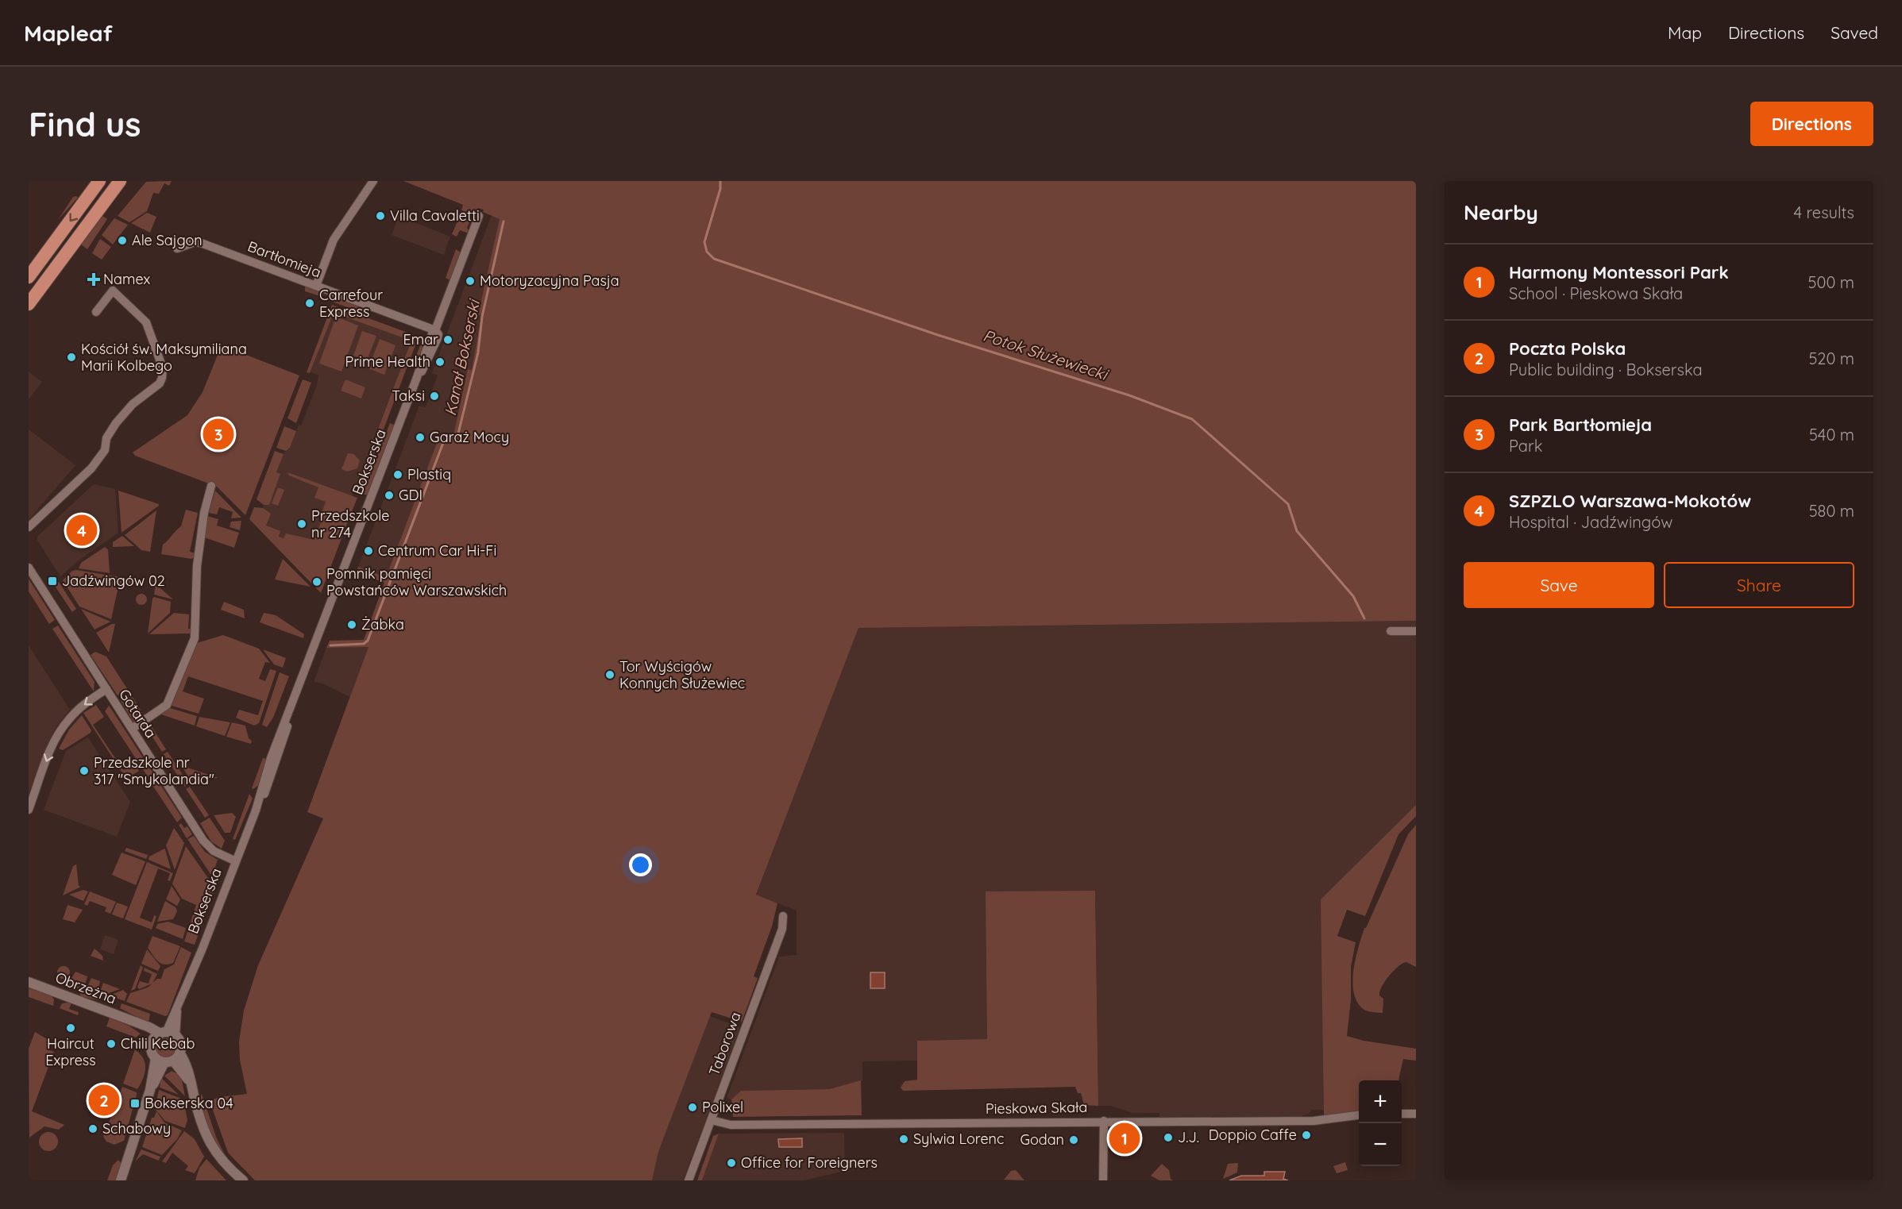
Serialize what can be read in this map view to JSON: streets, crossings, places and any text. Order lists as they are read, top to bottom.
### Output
{
  "streets": {
    "street": [
      "Bartłomieja",
      "Bokserska",
      "Gotarda",
      "Obrzeżna",
      "Taborowa",
      "Pieskowa Skała"
    ]
  },
  "crossings": [
    ["Bartłomieja", "Bokserska"],
    ["Bokserska", "Gotarda"],
    ["Bokserska", "Obrzeżna"],
    ["Taborowa", "Pieskowa Skała"]
  ],
  "water": ["Potok Służewiecki", "Kanał Bokserski"],
  "places": {
    "other": [
      "Villa Cavaletti",
      "Ale Sajgon",
      "Motoryzacyjna Pasja",
      "Carrefour Express",
      "Emar",
      "Kościół św. Maksymiliana Marii Kolbego",
      "Prime Health",
      "Taksi",
      "Garaż Mocy",
      "Plastiq",
      "GDI",
      "Przedszkole nr 274",
      "Centrum Car Hi-Fi",
      "Pomnik pamięci Powstańców Warszawskich",
      "Żabka",
      "Tor Wyścigów Konnych Służewiec",
      "Przedszkole nr 317 \"Smykolandia\"",
      "Haircut Express",
      "Chili Kebab",
      "Polixel",
      "Schabowy",
      "Doppio Caffe",
      "J.J.",
      "Sylwia Lorenc",
      "Godan",
      "Office for Foreigners"
    ],
    "health": ["Namex"],
    "transit": ["Jadźwingów 02", "Bokserska 04"]
  },
  "page": {
    "header": "Mapleaf",
    "nav": ["Map", "Directions", "Saved"],
    "buttons": [
      "Directions",
      ["Save", "Share"]
    ],
    "title": "Find us",
    "heading": ["Nearby", "4 results"],
    "list": [
      {
        "mark": "1",
        "name": "Harmony Montessori Park",
        "note": "School · Pieskowa Skała",
        "value": "500 m"
      },
      {
        "mark": "2",
        "name": "Poczta Polska",
        "note": "Public building · Bokserska",
        "value": "520 m"
      },
      {
        "mark": "3",
        "name": "Park Bartłomieja",
        "note": "Park",
        "value": "540 m"
      },
      {
        "mark": "4",
        "name": "SZPZLO Warszawa-Mokotów",
        "note": "Hospital · Jadźwingów",
        "value": "580 m"
      }
    ],
    "pins": [
      "3",
      "4",
      "2",
      "1"
    ],
    "map_buttons": ["+", "−"]
  }
}
